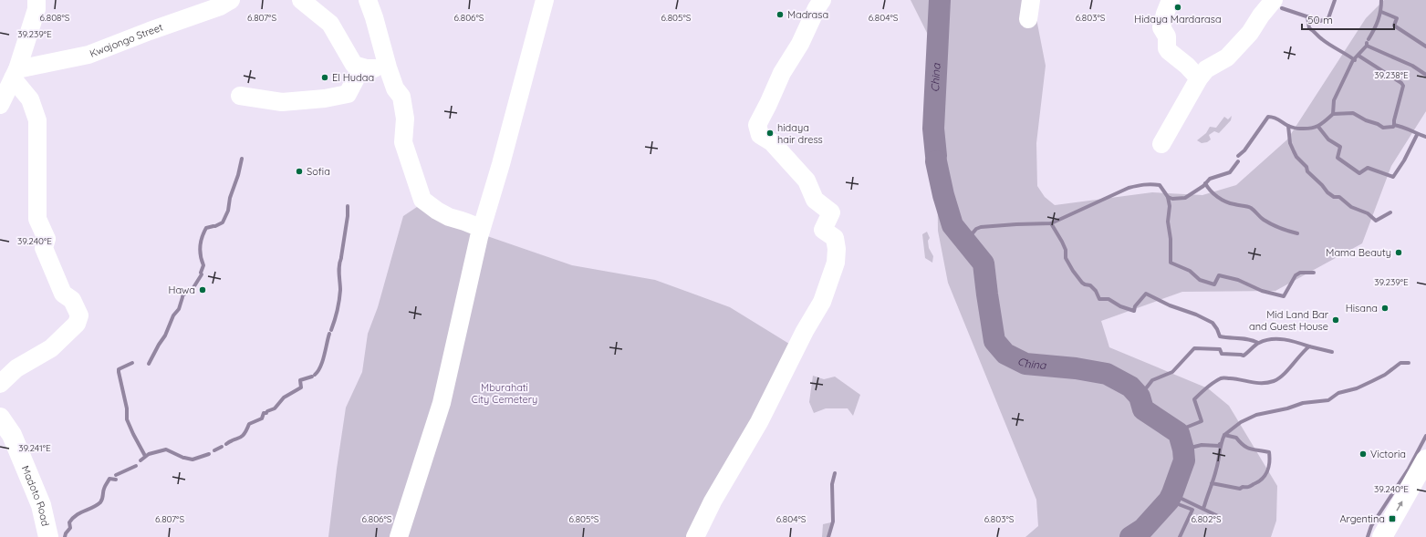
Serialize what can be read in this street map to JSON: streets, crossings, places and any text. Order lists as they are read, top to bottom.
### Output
{
  "streets": {
    "main road": ["Madoto Road"],
    "street": ["Kwajongo Street"]
  },
  "water": ["China"],
  "parks": ["Mburahati City Cemetery"],
  "places": {
    "other": [
      "Hidaya Mardarasa",
      "Madrasa",
      "El Hudaa",
      "hidaya hair dress",
      "Sofia",
      "Mama Beauty",
      "Hawa",
      "Hisana",
      "Mid Land Bar and Guest House",
      "Victoria"
    ],
    "transit": ["Argentina"]
  },
  "scale_bar": "50 m",
  "coordinates": [
    "6.808°S",
    "6.807°S",
    "6.806°S",
    "6.805°S",
    "6.804°S",
    "6.803°S",
    "39.239°E",
    "39.238°E",
    "39.240°E",
    "39.241°E",
    "6.802°S"
  ]
}
